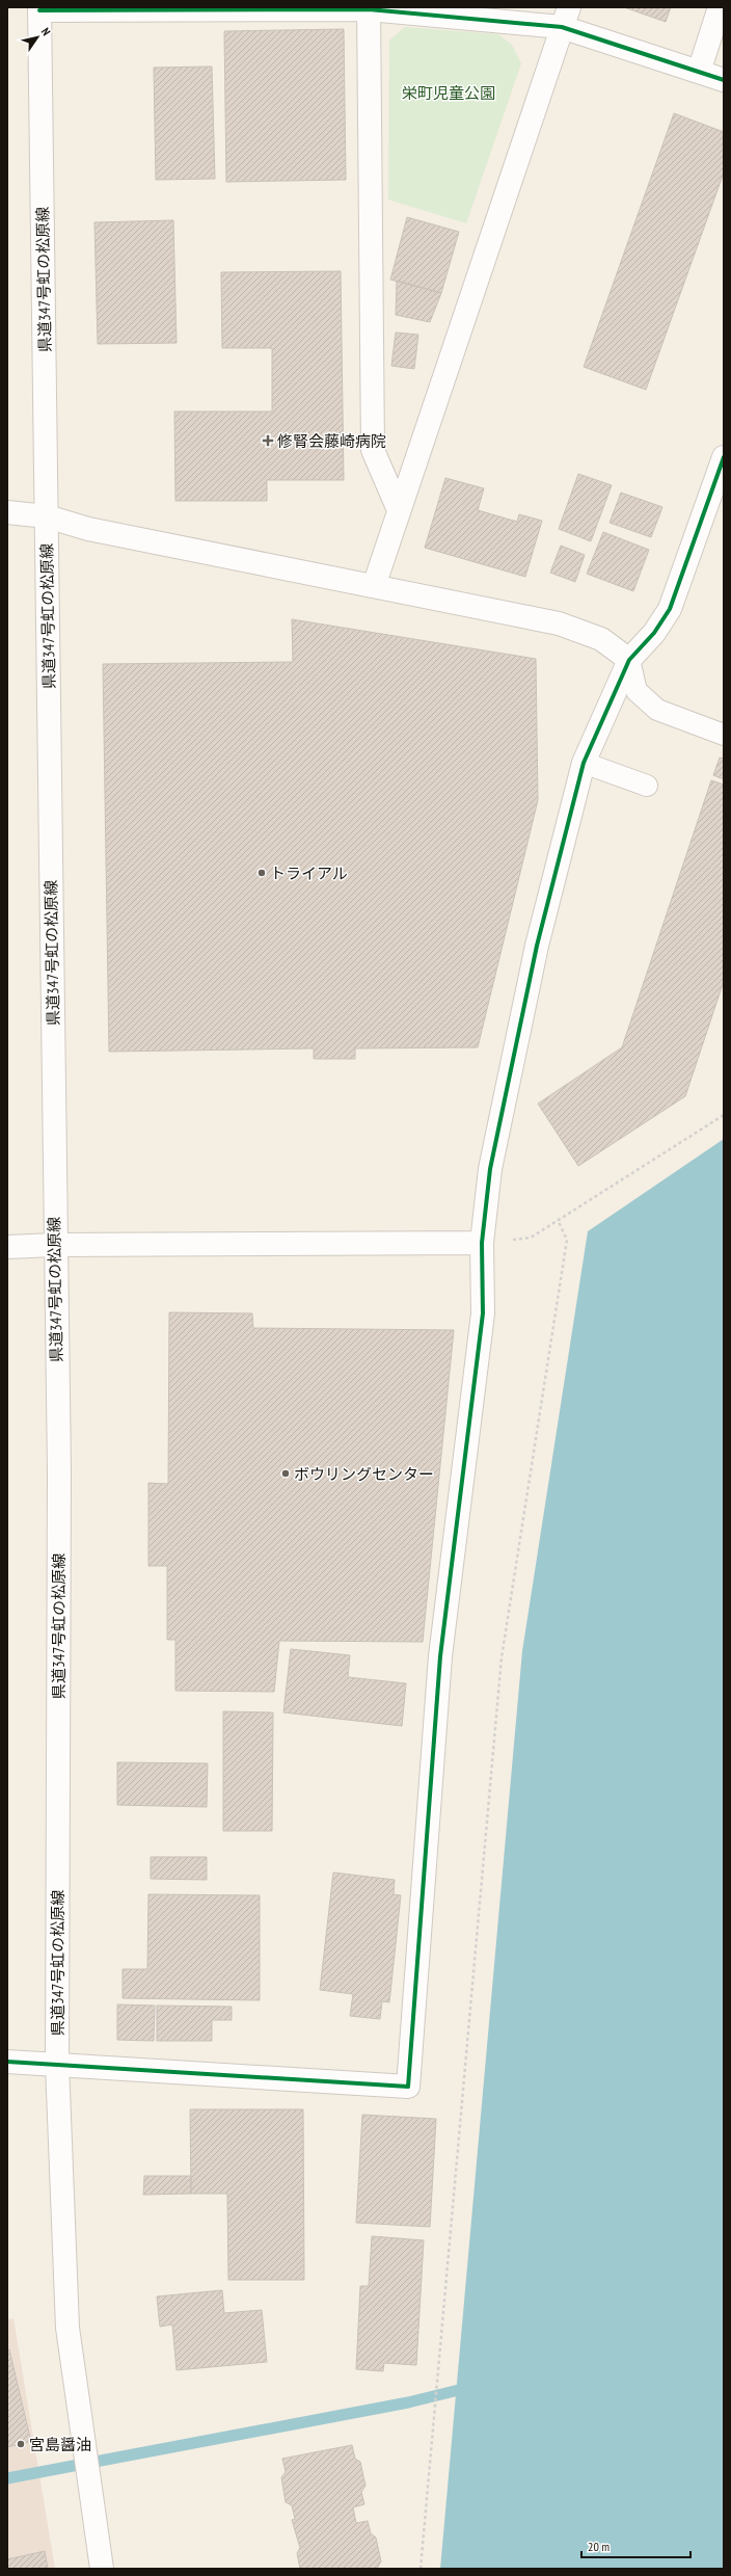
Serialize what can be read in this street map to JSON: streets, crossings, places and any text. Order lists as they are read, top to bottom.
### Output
{
  "streets": {
    "street": ["県道347号虹の松原線"]
  },
  "parks": ["栄町児童公園"],
  "places": {
    "health": ["修腎会藤崎病院"],
    "other": ["トライアル", "ボウリングセンター", "宮島醤油"]
  },
  "scale_bar": "20 m",
  "north": "top right"
}
